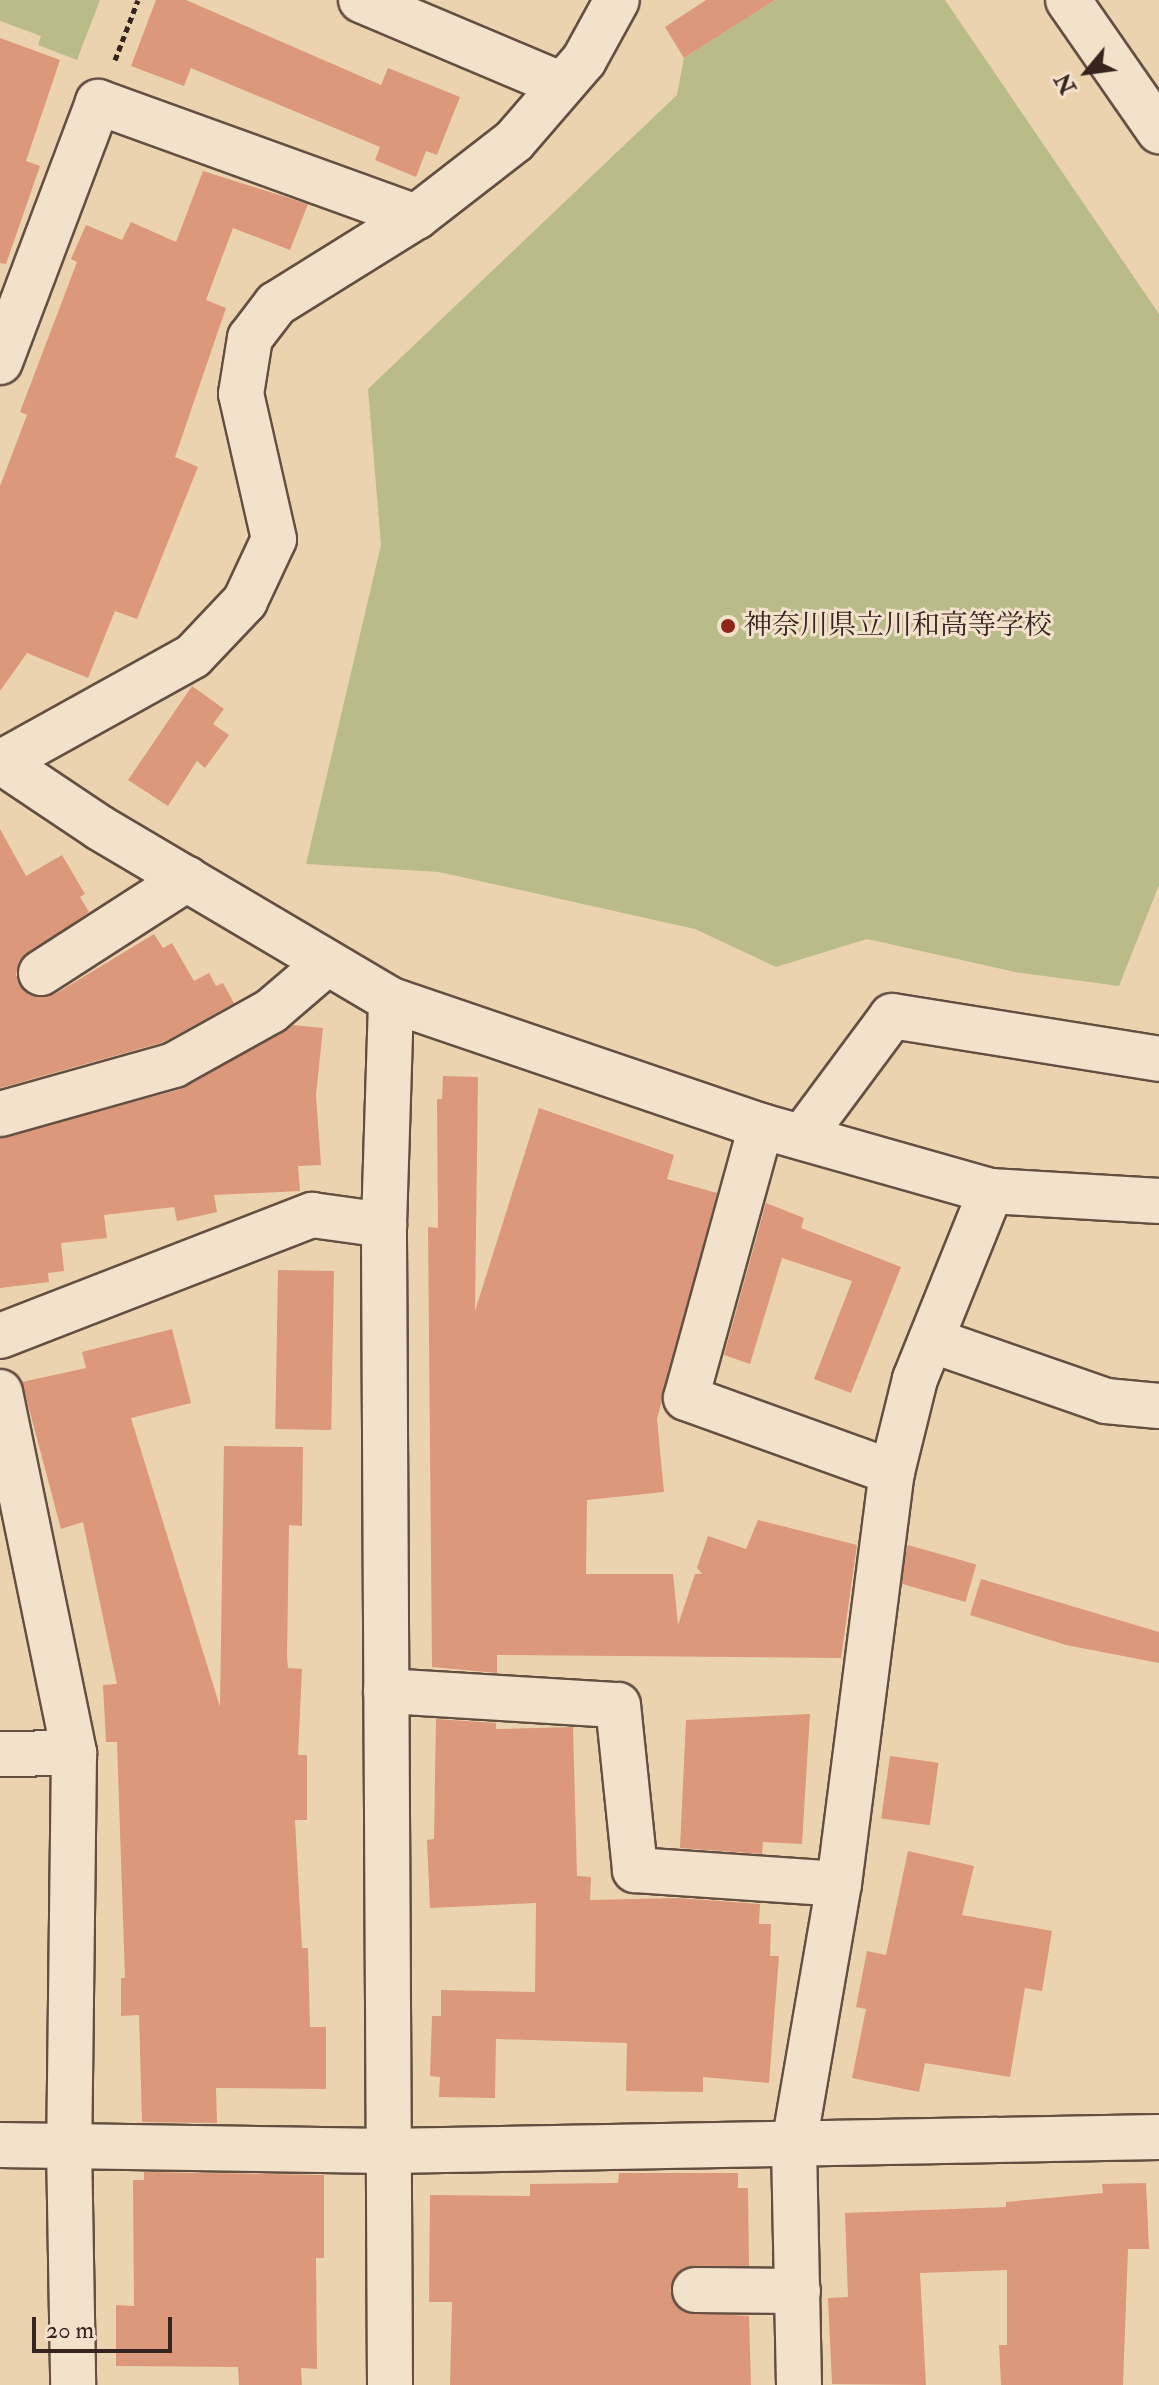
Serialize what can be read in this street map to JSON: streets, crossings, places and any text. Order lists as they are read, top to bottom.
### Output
{
  "places": ["神奈川県立川和高等学校"],
  "scale_bar": "20 m",
  "north": "bottom left"
}
